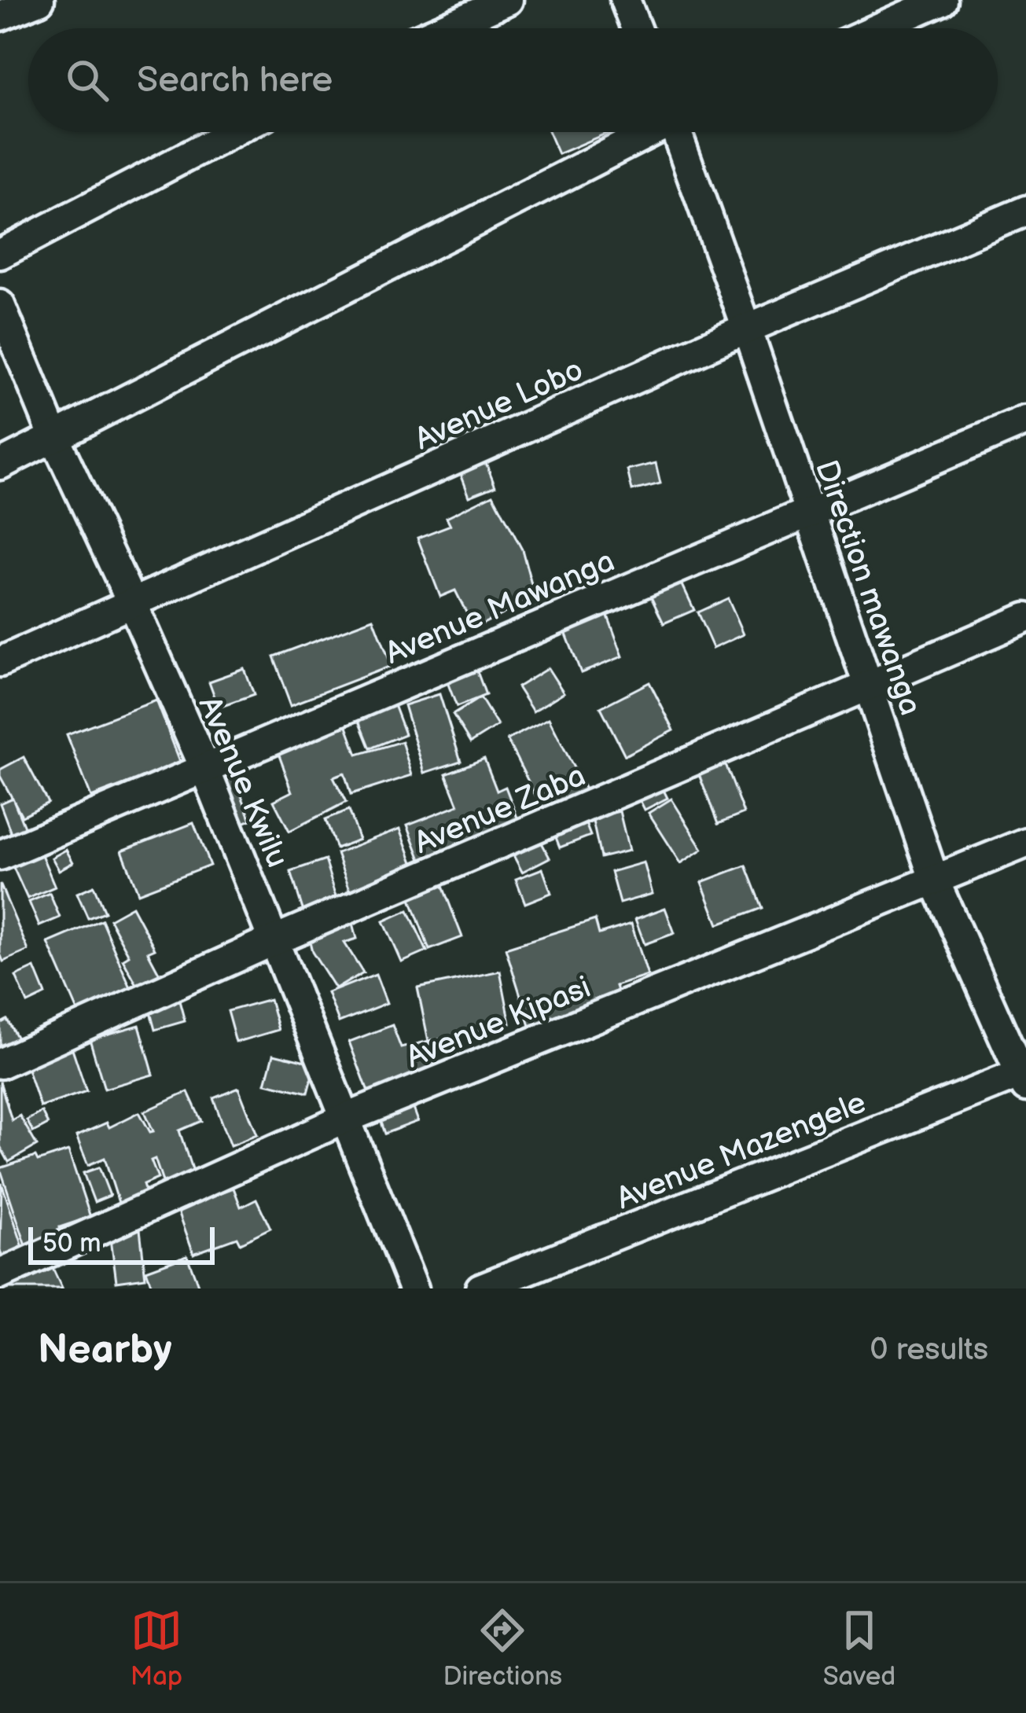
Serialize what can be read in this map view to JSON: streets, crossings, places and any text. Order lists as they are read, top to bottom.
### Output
{
  "streets": {
    "street": [
      "Avenue Lobo",
      "Direction mawanga",
      "Avenue Mawanga",
      "Avenue Kwilu",
      "Avenue Zaba",
      "Avenue Kipasi",
      "Avenue Mazengele"
    ]
  },
  "crossings": [
    ["Avenue Lobo", "Direction mawanga"],
    ["Avenue Lobo", "Avenue Kwilu"],
    ["Direction mawanga", "Avenue Mawanga"],
    ["Direction mawanga", "Avenue Zaba"],
    ["Direction mawanga", "Avenue Kipasi"],
    ["Direction mawanga", "Avenue Mazengele"],
    ["Avenue Mawanga", "Avenue Kwilu"],
    ["Avenue Kwilu", "Avenue Zaba"],
    ["Avenue Kwilu", "Avenue Kipasi"]
  ],
  "scale_bar": "50 m",
  "page": {
    "search": "Search here",
    "scale": "50 m",
    "heading": ["Nearby", "0 results"],
    "nav": ["Map", "Directions", "Saved"]
  }
}
